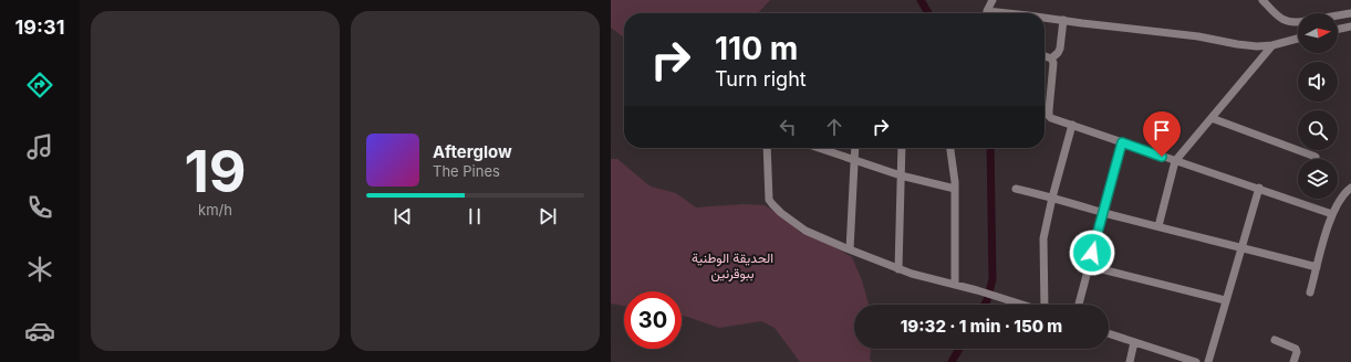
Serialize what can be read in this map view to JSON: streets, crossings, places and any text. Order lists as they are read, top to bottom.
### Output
{
  "parks": ["الحديقة الوطنية ببوقرنين"],
  "north": "right",
  "page": {
    "tabs": "19:31",
    "tile": ["19", "km/h"],
    "turn": ["110 m", "Turn right"],
    "song": ["Afterglow", "The Pines"],
    "limit": "30",
    "trip": "19:32 · 1 min · 150 m"
  }
}
